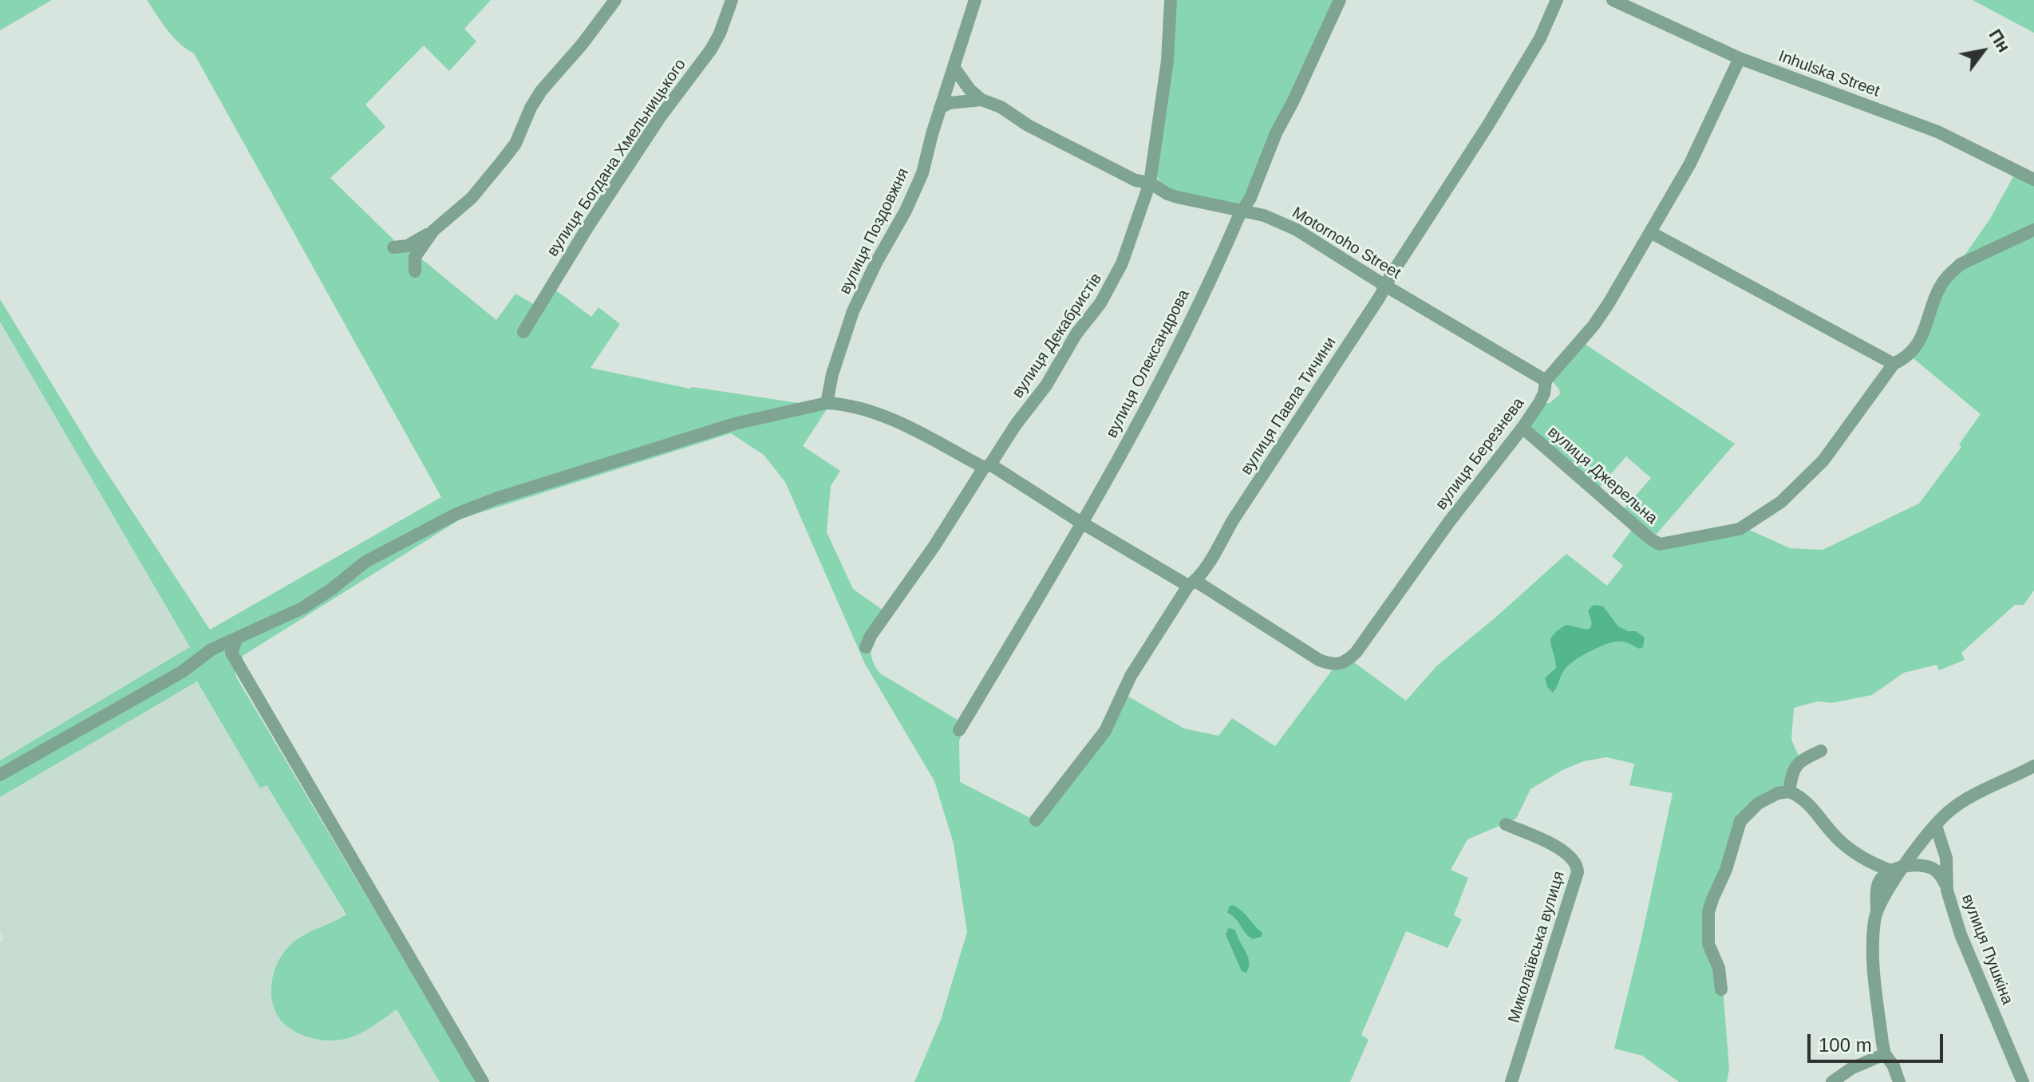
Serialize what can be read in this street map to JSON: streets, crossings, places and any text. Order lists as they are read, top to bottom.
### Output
{
  "streets": {
    "street": [
      "Inhulska Street",
      "вулиця Богдана Хмельницького",
      "вулиця Поздовжня",
      "Motornoho Street",
      "вулиця Декабристів",
      "вулиця Олександрова",
      "вулиця Павла Тичини",
      "вулиця Березнева",
      "вулиця Джерельна",
      "Миколаївська вулиця",
      "вулиця Пушкіна"
    ]
  },
  "crossings": [
    ["Inhulska Street", "вулиця Березнева"],
    ["вулиця Поздовжня", "Motornoho Street"],
    ["Motornoho Street", "вулиця Декабристів"],
    ["Motornoho Street", "вулиця Олександрова"],
    ["Motornoho Street", "вулиця Павла Тичини"],
    ["Motornoho Street", "вулиця Березнева"],
    ["вулиця Павла Тичини", "вулиця Березнева"],
    ["вулиця Березнева", "вулиця Джерельна"]
  ],
  "scale_bar": "100 m",
  "north": "top right"
}
